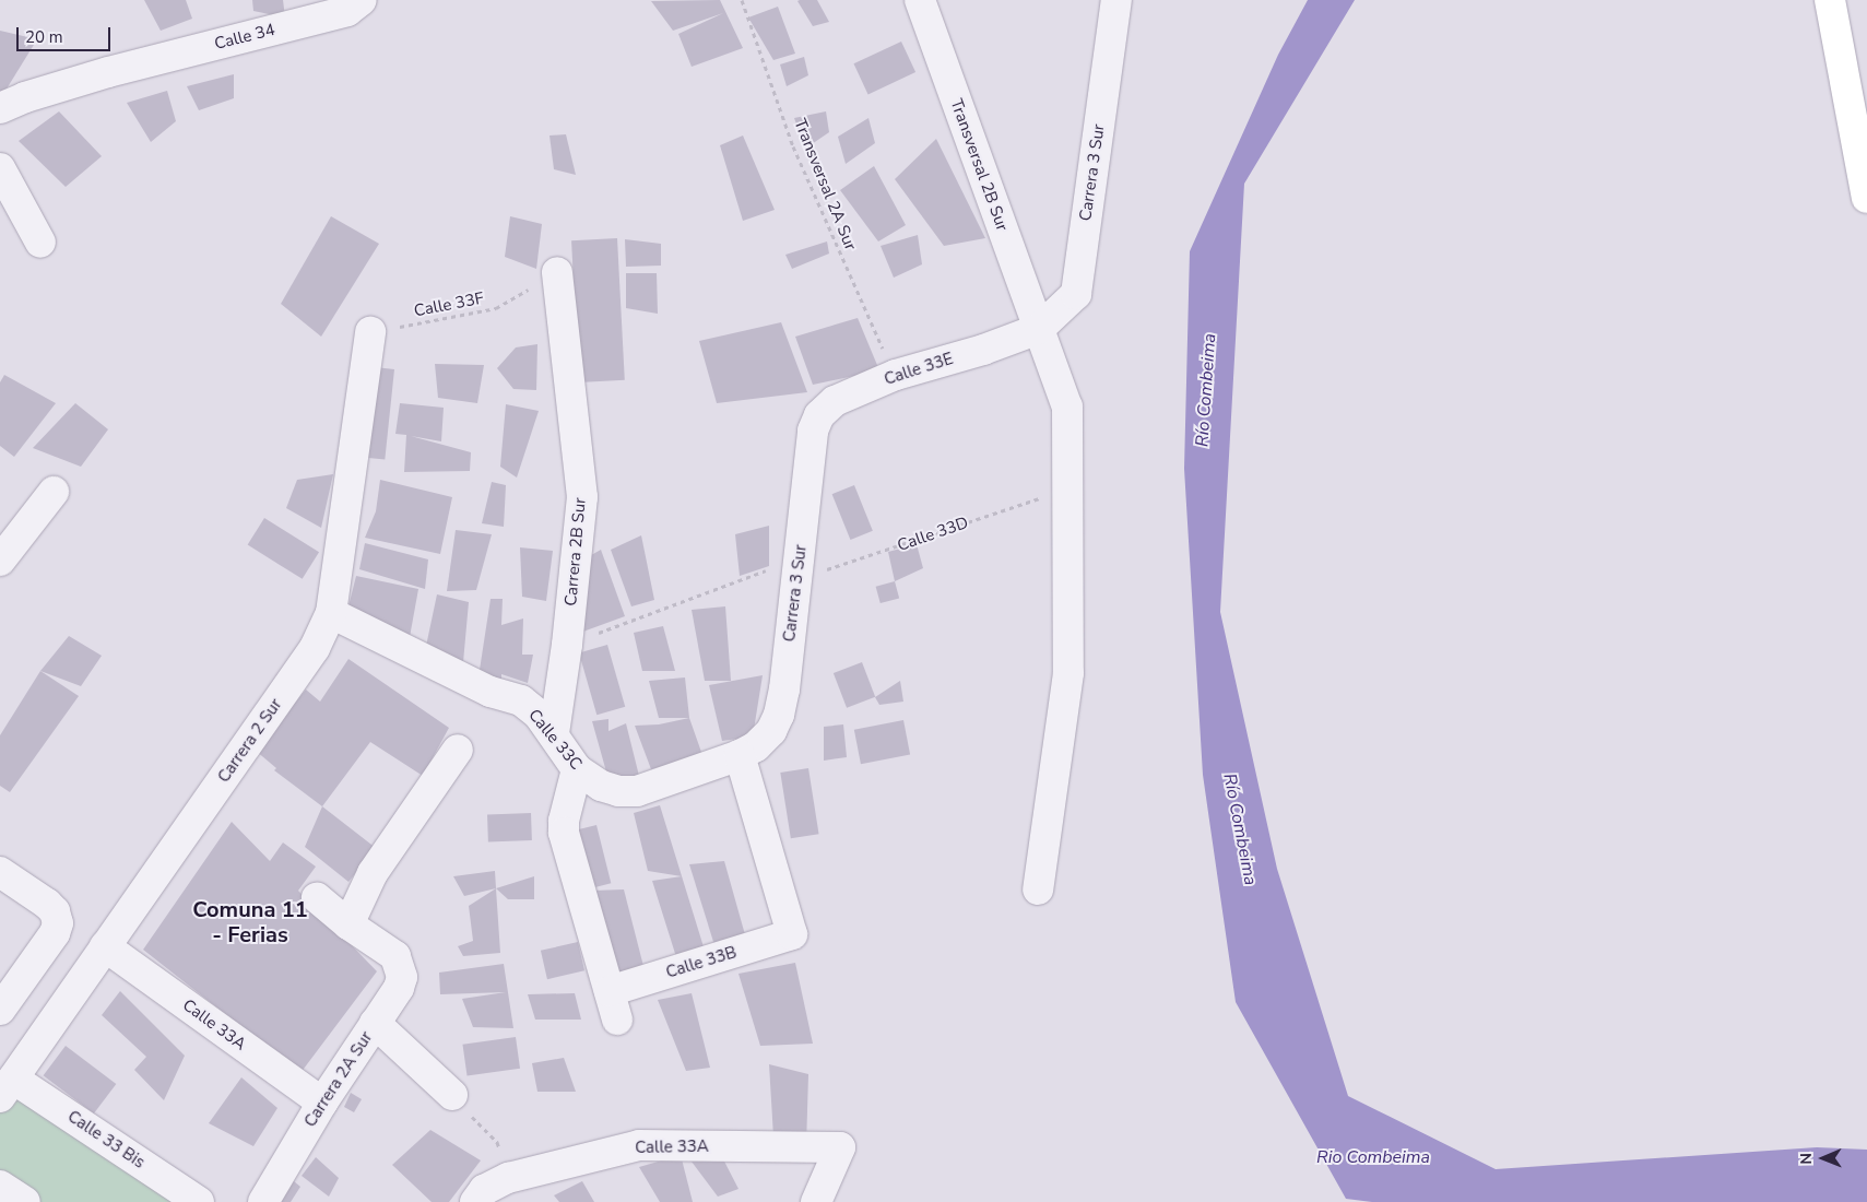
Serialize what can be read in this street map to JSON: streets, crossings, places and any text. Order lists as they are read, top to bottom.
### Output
{
  "streets": {
    "street": [
      "Calle 34",
      "Transversal 2B Sur",
      "Carrera 3 Sur",
      "Calle 33E",
      "Carrera 2B Sur",
      "Calle 33C",
      "Carrera 2 Sur",
      "Calle 33B",
      "Calle 33A",
      "Carrera 2A Sur",
      "Calle 33 Bis"
    ],
    "path": ["Transversal 2A Sur", "Calle 33F", "Calle 33D"]
  },
  "crossings": [
    ["Transversal 2B Sur", "Carrera 3 Sur"],
    ["Transversal 2B Sur", "Calle 33E"],
    ["Transversal 2B Sur", "Calle 33D"],
    ["Carrera 3 Sur", "Calle 33E"],
    ["Carrera 3 Sur", "Calle 33D"],
    ["Carrera 3 Sur", "Calle 33C"],
    ["Carrera 3 Sur", "Calle 33B"],
    ["Transversal 2A Sur", "Calle 33E"],
    ["Calle 33F", "Carrera 2B Sur"],
    ["Calle 33F", "Carrera 2 Sur"],
    ["Calle 33D", "Carrera 2B Sur"],
    ["Carrera 2B Sur", "Calle 33C"],
    ["Calle 33C", "Carrera 2 Sur"],
    ["Calle 33C", "Calle 33B"],
    ["Carrera 2 Sur", "Calle 33A"],
    ["Carrera 2 Sur", "Calle 33 Bis"],
    ["Calle 33A", "Carrera 2A Sur"]
  ],
  "districts": ["Comuna 11 - Ferias"],
  "water": ["Río Combeima", "Rio Combeima"],
  "scale_bar": "20 m",
  "north": "left"
}
